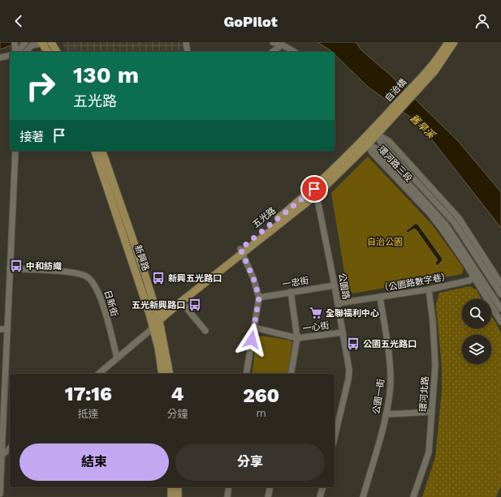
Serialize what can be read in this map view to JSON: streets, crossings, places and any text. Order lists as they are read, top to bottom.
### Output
{
  "streets": {
    "main road": ["自治橋", "五光路", "新興路"],
    "street": [
      "環河路三段",
      "一忠街",
      "（公園路數字巷）",
      "公園路",
      "日新街",
      "一心街",
      "環河北路",
      "公園一街"
    ]
  },
  "crossings": [
    ["自治橋", "五光路"],
    ["環河路三段", "五光路"],
    ["環河路三段", "（公園路數字巷）"],
    ["五光路", "新興路"],
    ["五光路", "公園路"],
    ["一忠街", "公園路"],
    ["（公園路數字巷）", "公園路"],
    ["（公園路數字巷）", "環河北路"],
    ["（公園路數字巷）", "公園一街"],
    ["公園路", "一心街"]
  ],
  "water": ["舊旱溪"],
  "parks": ["自治公園"],
  "places": {
    "bus stop": [
      "中和紡織",
      "新興五光路口",
      "五光新興路口",
      "公園五光路口"
    ],
    "supermarket": ["全聯福利中心"]
  },
  "page": {
    "header": "GoPilot",
    "turn": ["130 m", "五光路"],
    "then": "接著",
    "eta": [
      "17:16",
      "抵達",
      "4",
      "分鐘",
      "260",
      "m"
    ],
    "buttons": ["結束", "分享"]
  }
}
